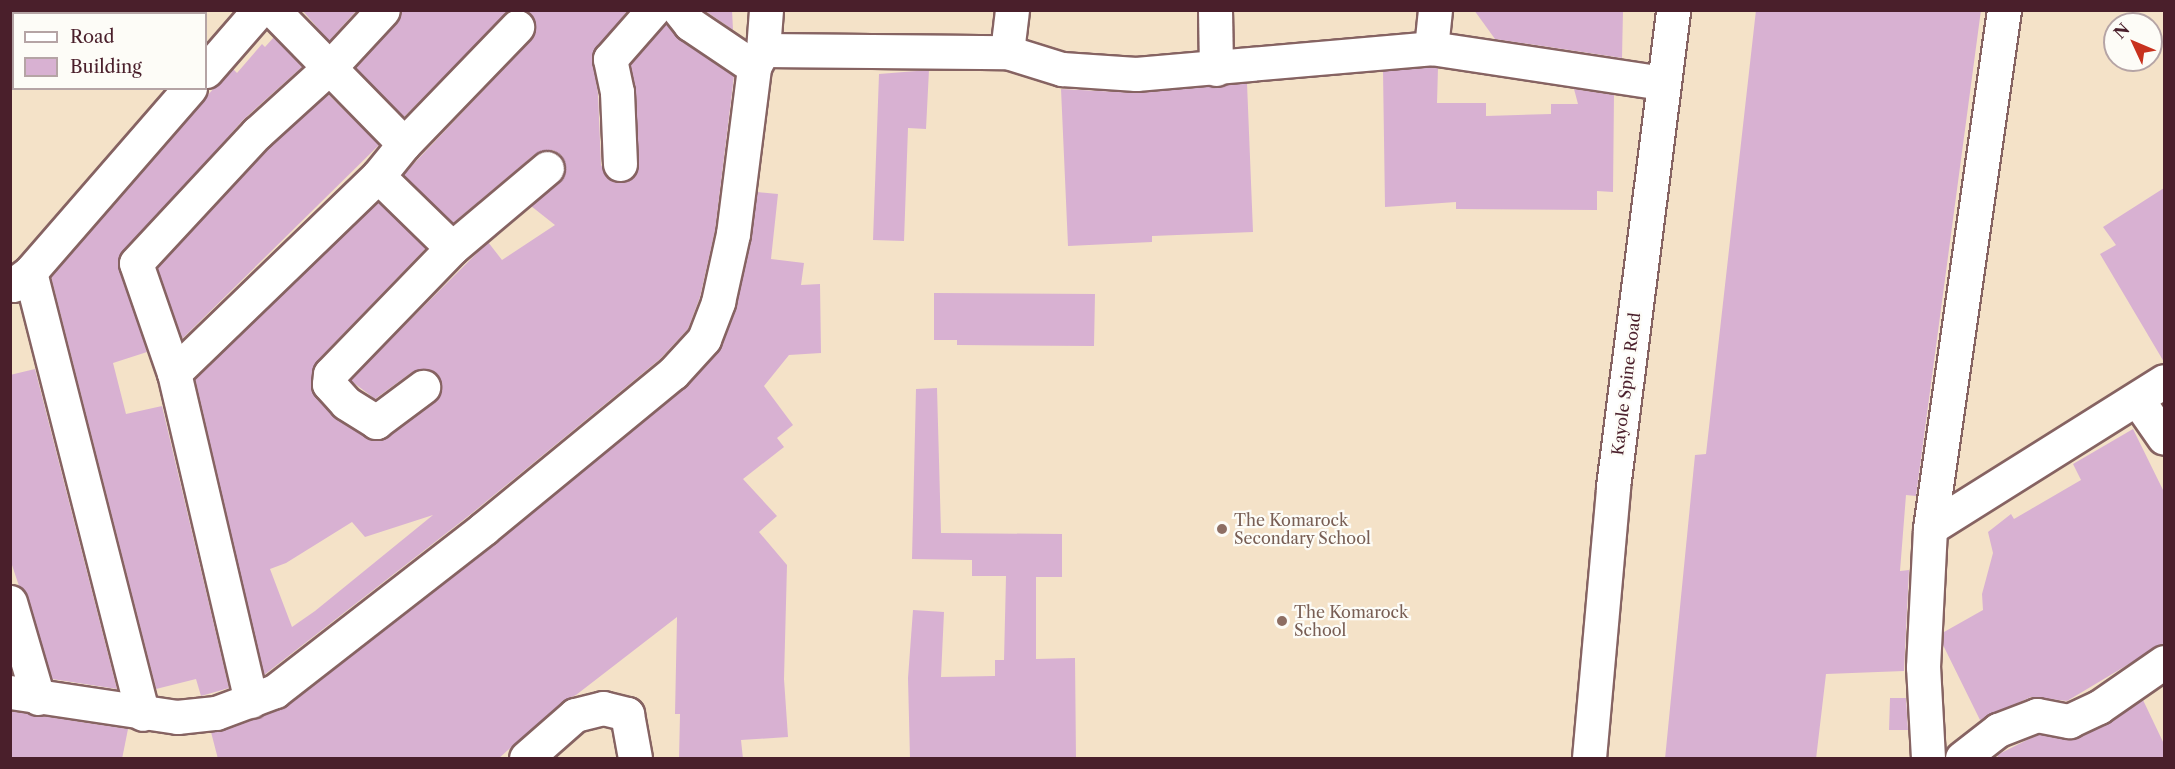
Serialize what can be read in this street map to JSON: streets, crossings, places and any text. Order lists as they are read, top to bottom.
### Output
{
  "streets": {
    "street": ["Kayole Spine Road"]
  },
  "places": ["The Komarock Secondary School", "The Komarock School"],
  "legend": ["Road", "Building"],
  "north": "top left"
}
